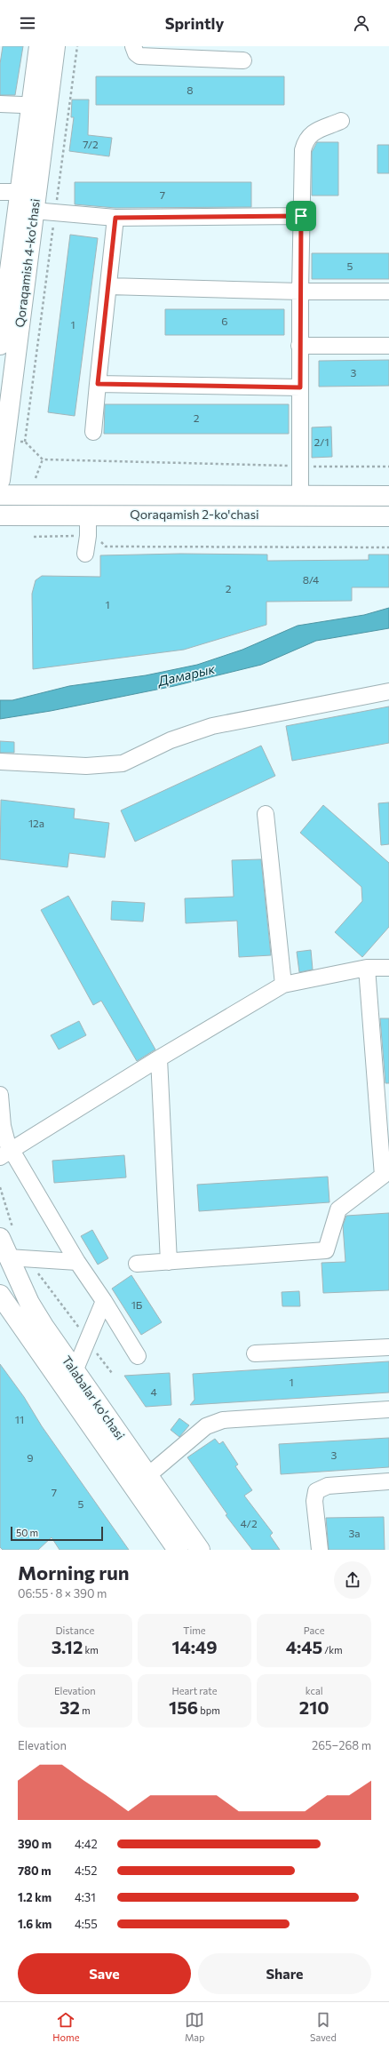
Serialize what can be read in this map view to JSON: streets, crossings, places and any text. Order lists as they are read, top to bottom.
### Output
{
  "streets": {
    "main road": ["Qoraqamish 4-ko'chasi", "Qoraqamish 2-ko'chasi", "Talabalar ko'chasi"]
  },
  "water": ["Дамарык"],
  "house_numbers": [
    "8",
    "7/2",
    "7",
    "5",
    "6",
    "1",
    "3",
    "2",
    "2/1",
    "8/4",
    "2",
    "1",
    "12a",
    "1Б",
    "1",
    "4",
    "11",
    "3",
    "9",
    "7",
    "5",
    "4/2",
    "3a"
  ],
  "scale_bar": "50 m",
  "page": {
    "header": "Sprintly",
    "scale": "50 m",
    "heading": ["Morning run", "06:55 · 8 × 390 m"],
    "stats": [
      ["Distance", "3.12 km"],
      ["Time", "14:49"],
      ["Pace", "4:45 /km"],
      ["Elevation", "32 m"],
      ["Heart rate", "156 bpm"],
      ["kcal", "210"]
    ],
    "chart": ["Elevation", "265–268 m"],
    "list": [
      {
        "name": "390 m",
        "note": "4:42"
      },
      {
        "name": "780 m",
        "note": "4:52"
      },
      {
        "name": "1.2 km",
        "note": "4:31"
      },
      {
        "name": "1.6 km",
        "note": "4:55"
      }
    ],
    "buttons": ["Save", "Share"],
    "tabs": ["Home", "Map", "Saved"]
  }
}
